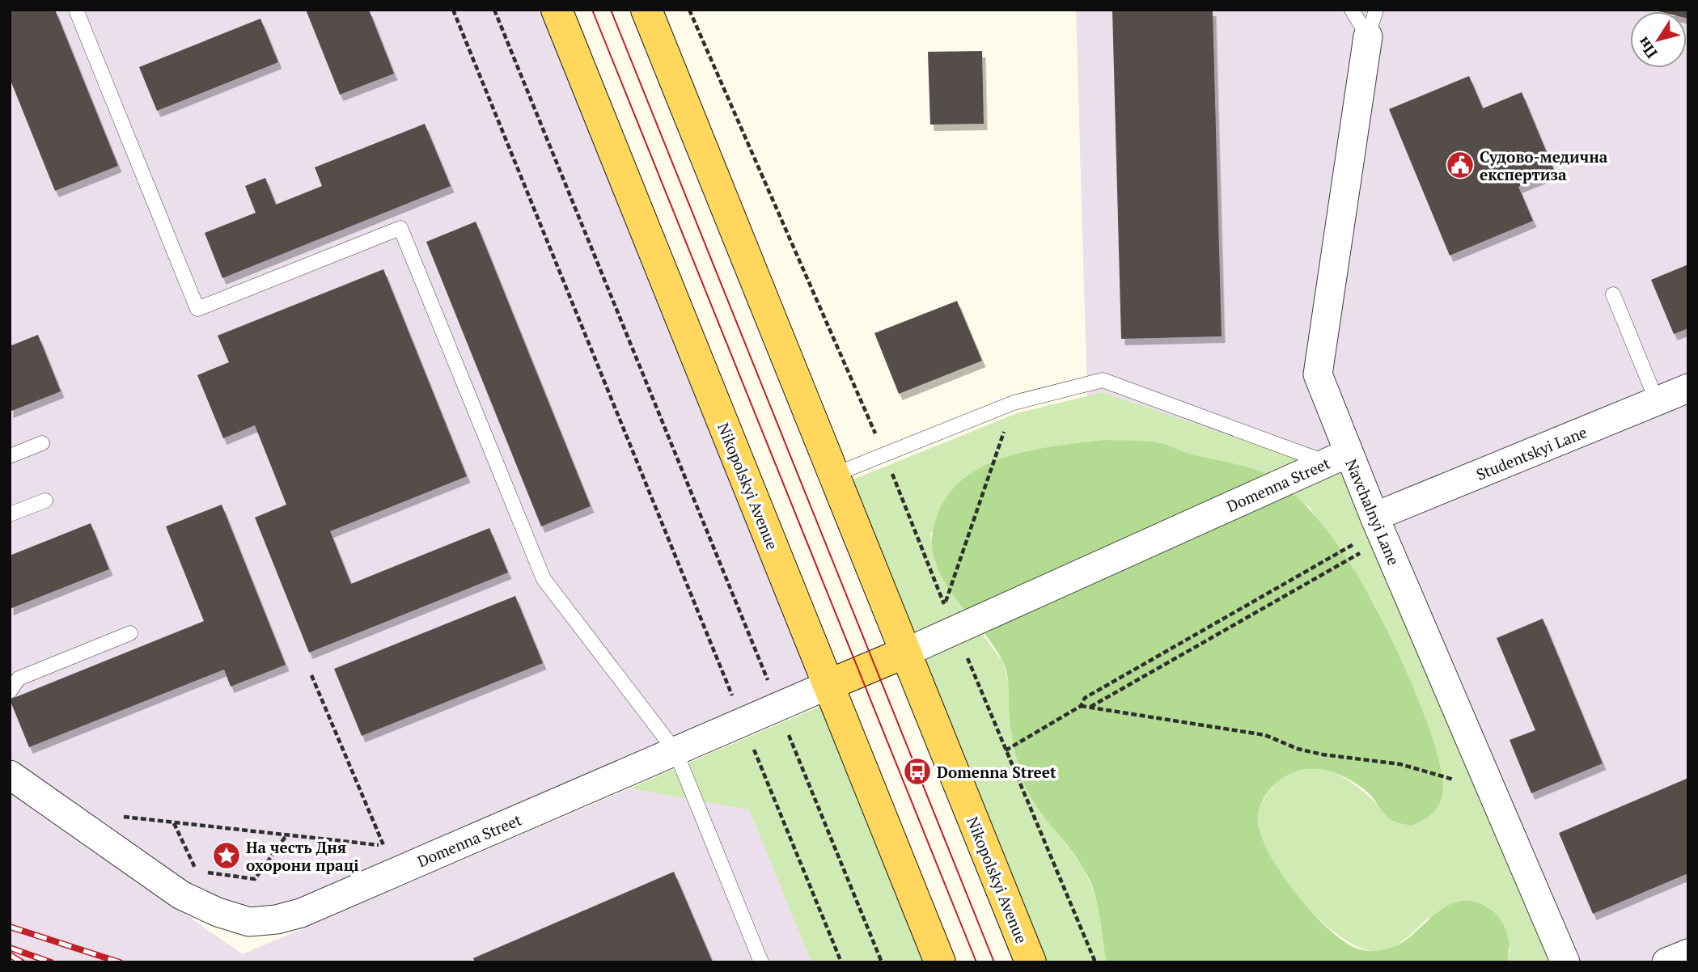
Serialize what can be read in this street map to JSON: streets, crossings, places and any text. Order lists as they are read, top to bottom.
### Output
{
  "streets": {
    "main road": ["Domenna Street", "Nikopolskyi Avenue"],
    "street": ["Studentskyi Lane", "Navchalnyi Lane"]
  },
  "crossings": [
    ["Studentskyi Lane", "Navchalnyi Lane"],
    ["Domenna Street", "Nikopolskyi Avenue"],
    ["Domenna Street", "Navchalnyi Lane"]
  ],
  "places": {
    "public building": ["Судово-медична експертиза"],
    "bus stop": ["Domenna Street"],
    "place": ["На честь Дня охорони праці"]
  },
  "north": "bottom left"
}
